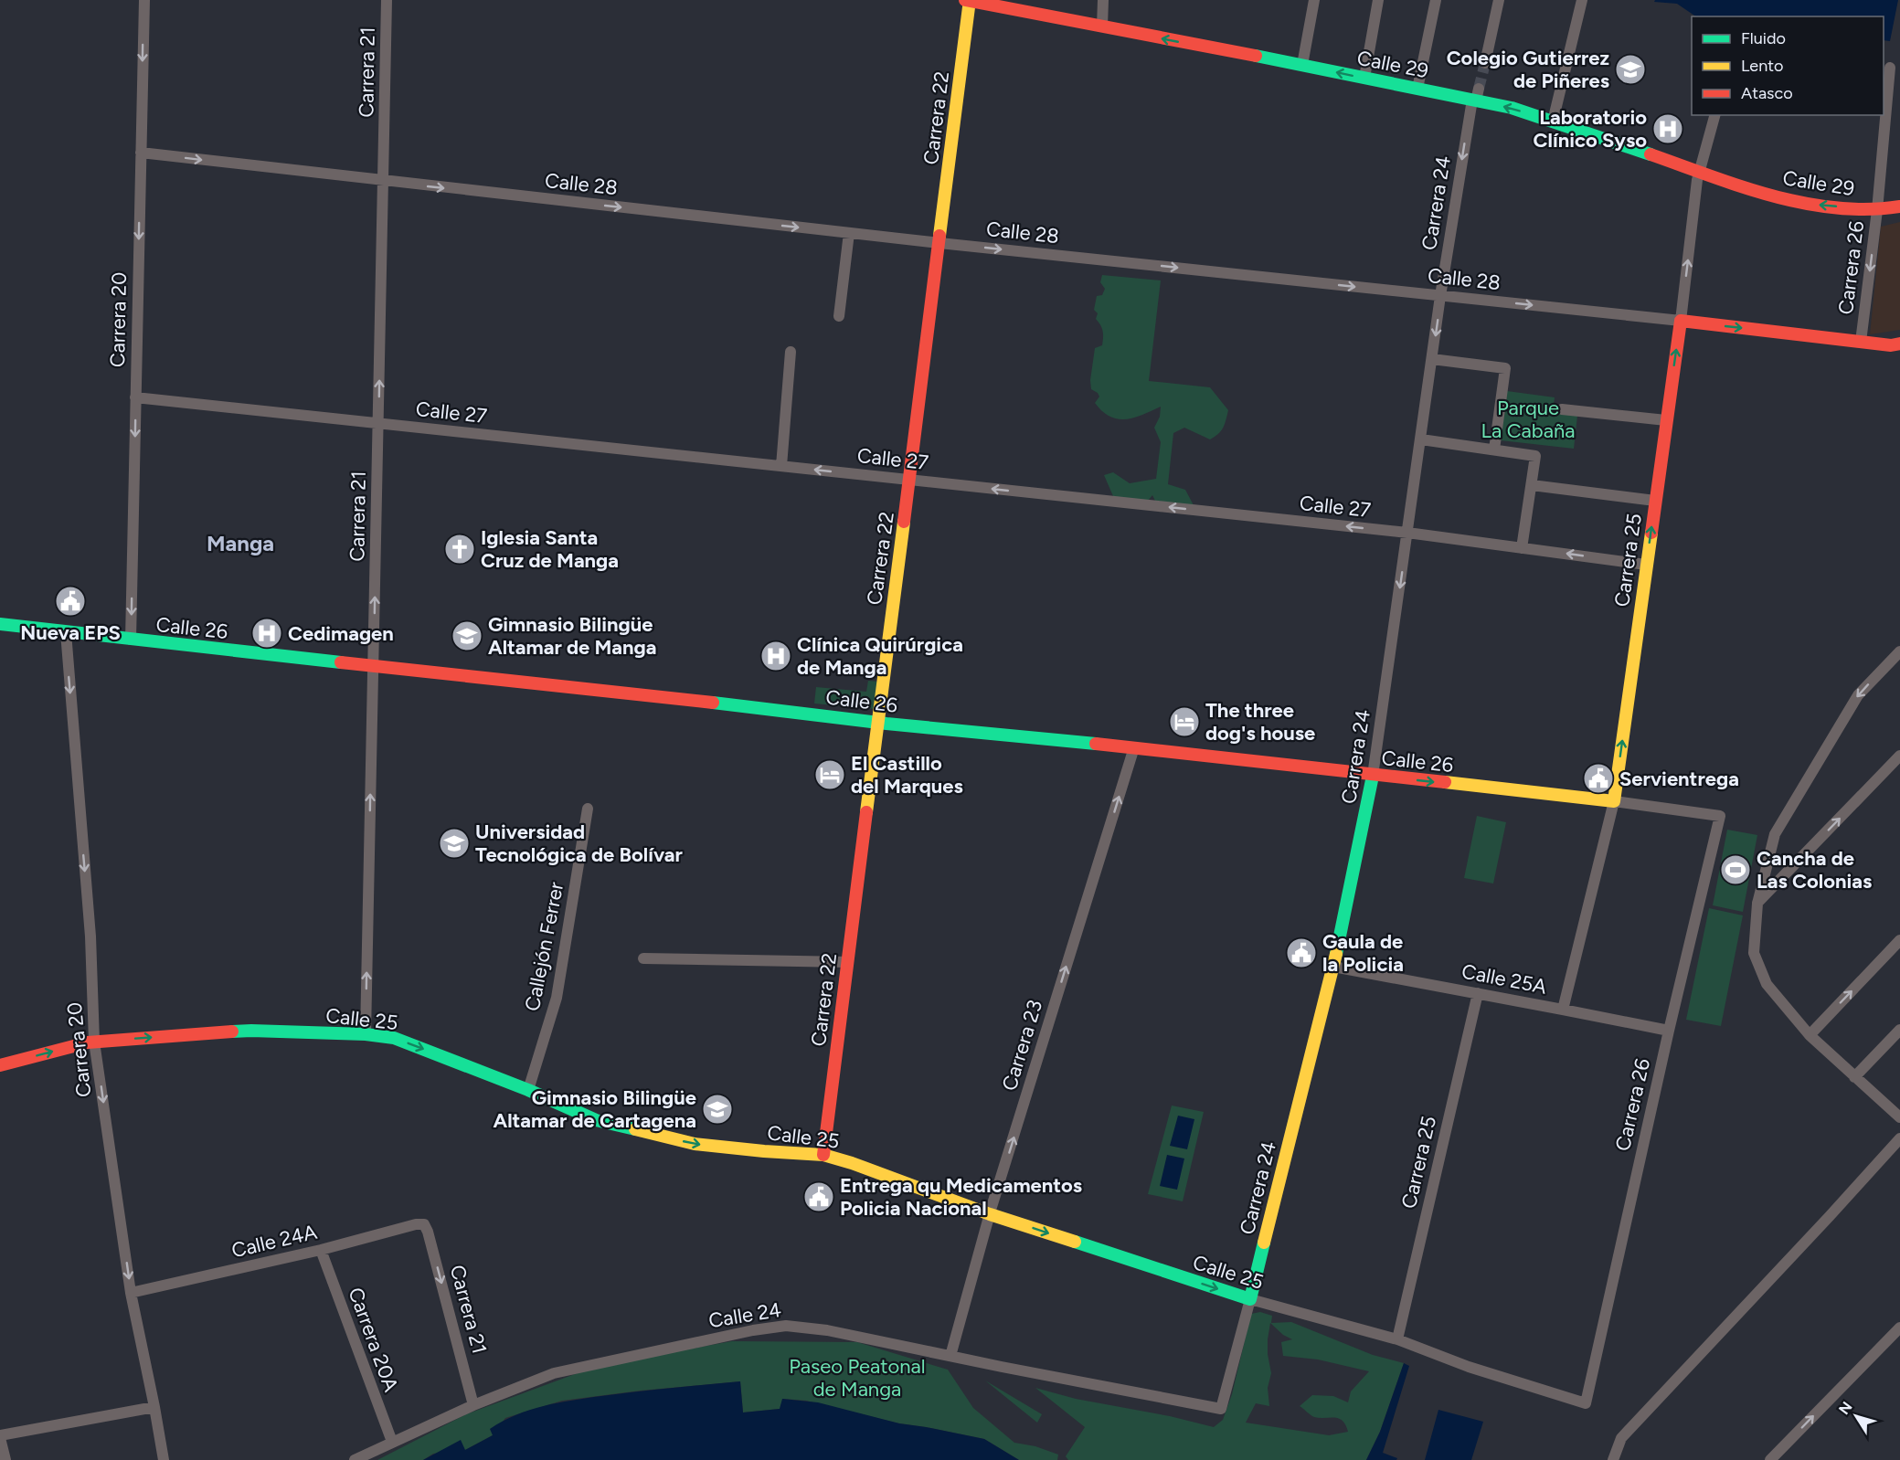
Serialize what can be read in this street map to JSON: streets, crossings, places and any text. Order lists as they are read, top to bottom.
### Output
{
  "streets": {
    "main road": [
      "Calle 29",
      "Carrera 22",
      "Calle 28",
      "Carrera 24",
      "Carrera 25",
      "Calle 26",
      "Calle 25"
    ],
    "street": [
      "Carrera 21",
      "Carrera 26",
      "Carrera 20",
      "Calle 27",
      "Callejón Ferrer",
      "Calle 25A",
      "Carrera 23",
      "Calle 24A",
      "Calle 24",
      "Carrera 20A"
    ]
  },
  "crossings": [
    ["Calle 29", "Carrera 22"],
    ["Calle 29", "Carrera 24"],
    ["Calle 29", "Carrera 26"],
    ["Calle 29", "Carrera 25"],
    ["Carrera 21", "Calle 28"],
    ["Carrera 21", "Calle 27"],
    ["Carrera 21", "Calle 26"],
    ["Carrera 21", "Calle 25"],
    ["Carrera 21", "Calle 24A"],
    ["Carrera 21", "Calle 24"],
    ["Carrera 22", "Calle 28"],
    ["Carrera 22", "Calle 27"],
    ["Carrera 22", "Calle 26"],
    ["Carrera 22", "Calle 25"],
    ["Calle 28", "Carrera 24"],
    ["Calle 28", "Carrera 26"],
    ["Calle 28", "Carrera 20"],
    ["Calle 28", "Carrera 25"],
    ["Carrera 24", "Calle 27"],
    ["Carrera 24", "Calle 26"],
    ["Carrera 24", "Calle 25A"],
    ["Carrera 24", "Calle 25"],
    ["Carrera 24", "Calle 24"],
    ["Carrera 26", "Calle 26"],
    ["Carrera 26", "Calle 25A"],
    ["Carrera 26", "Calle 25"],
    ["Carrera 20", "Calle 27"],
    ["Carrera 20", "Calle 26"],
    ["Carrera 20", "Calle 25"],
    ["Carrera 20", "Calle 24A"],
    ["Calle 27", "Carrera 25"],
    ["Carrera 25", "Calle 26"],
    ["Carrera 25", "Calle 25A"],
    ["Carrera 25", "Calle 25"],
    ["Calle 26", "Carrera 23"],
    ["Callejón Ferrer", "Calle 25"],
    ["Calle 25", "Carrera 23"],
    ["Carrera 23", "Calle 24"],
    ["Calle 24A", "Carrera 20A"],
    ["Calle 24", "Carrera 20A"]
  ],
  "one_way": [
    "Calle 29",
    "Calle 28",
    "Carrera 24",
    "Carrera 20",
    "Calle 27",
    "Carrera 25",
    "Calle 25",
    "Carrera 23"
  ],
  "districts": ["Manga"],
  "parks": ["Parque La Cabaña", "Paseo Peatonal de Manga"],
  "places": {
    "school or university": [
      "Colegio Gutierrez de Piñeres",
      "Gimnasio Bilingüe Altamar de Manga",
      "Universidad Tecnológica de Bolívar",
      "Gimnasio Bilingüe Altamar de Cartagena"
    ],
    "hospital": ["Laboratorio Clínico Syso", "Cedimagen", "Clínica Quirúrgica de Manga"],
    "church": ["Iglesia Santa Cruz de Manga"],
    "public building": [
      "Nueva EPS",
      "Servientrega",
      "Gaula de la Policia",
      "Entrega qu Medicamentos Policia Nacional"
    ],
    "hotel": ["The three dog's house", "El Castillo del Marques"],
    "sports": ["Cancha de Las Colonias"]
  },
  "legend": ["Fluido", "Lento", "Atasco"],
  "north": "top left"
}
